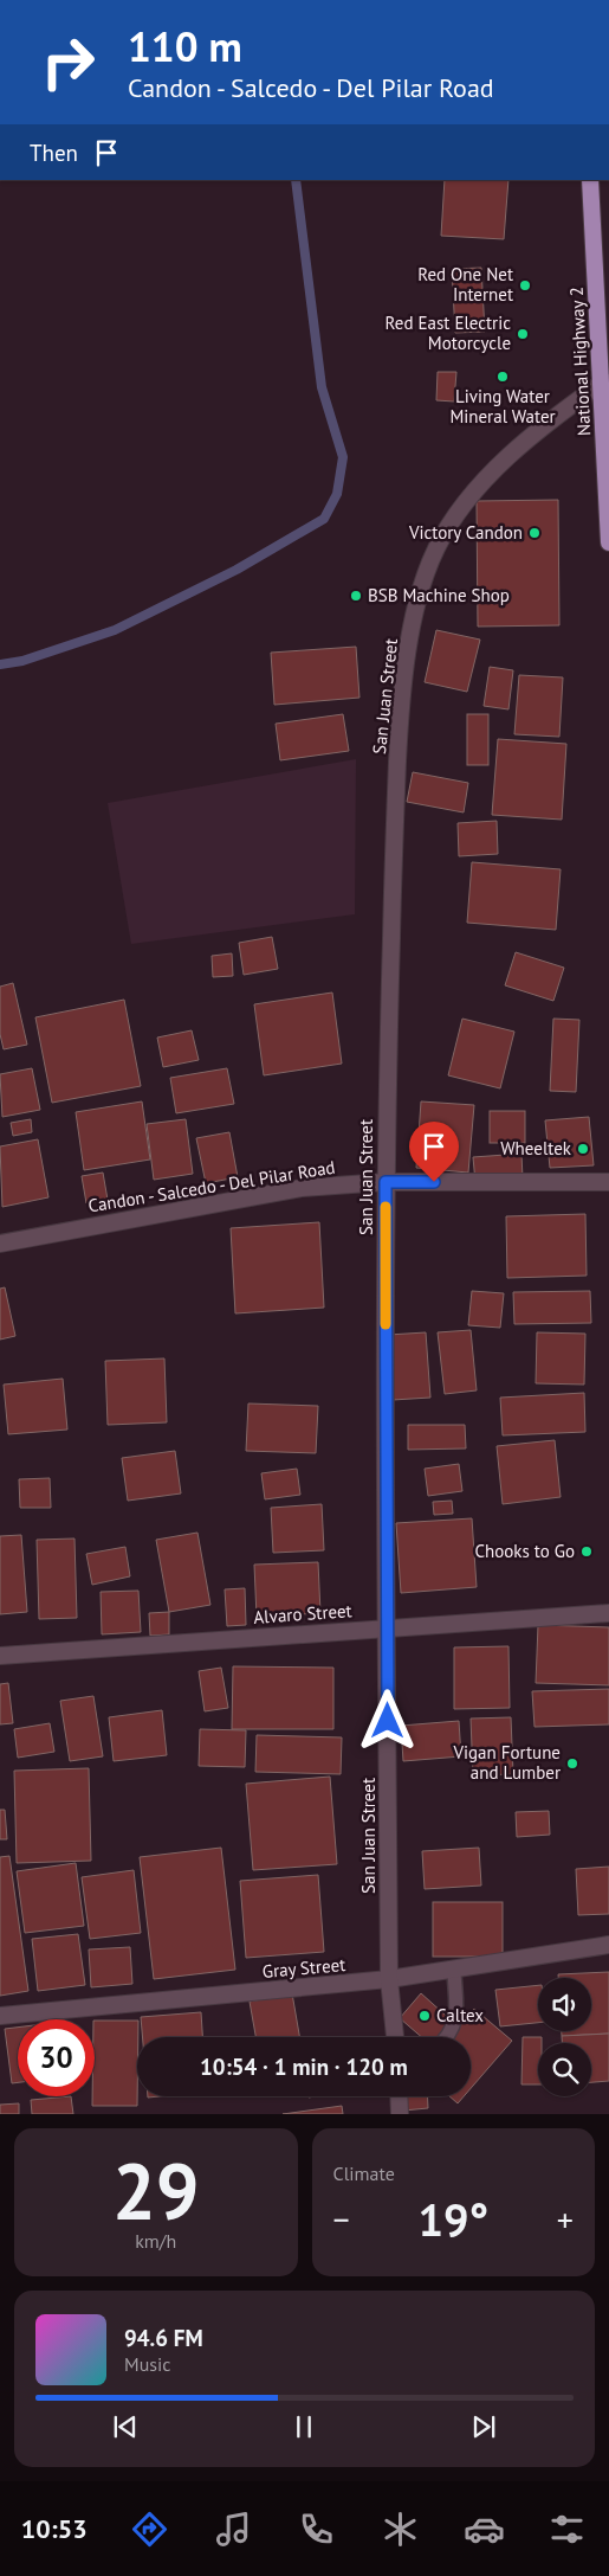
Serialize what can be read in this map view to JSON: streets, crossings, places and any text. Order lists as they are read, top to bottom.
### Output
{
  "streets": {
    "main road": ["National Highway 2"],
    "street": [
      "San Juan Street",
      "Candon - Salcedo - Del Pilar Road",
      "Alvaro Street",
      "Gray Street"
    ]
  },
  "crossings": [
    ["National Highway 2", "San Juan Street"],
    ["San Juan Street", "Candon - Salcedo - Del Pilar Road"],
    ["San Juan Street", "Alvaro Street"],
    ["San Juan Street", "Gray Street"]
  ],
  "places": [
    "Red One Net Internet",
    "Red East Electric Motorcycle",
    "Living Water Mineral Water",
    "Victory Candon",
    "BSB Machine Shop",
    "Wheeltek",
    "Chooks to Go",
    "Vigan Fortune and Lumber",
    "Caltex"
  ],
  "page": {
    "turn": ["110 m", "Candon - Salcedo - Del Pilar Road"],
    "then": "Then",
    "limit": "30",
    "trip": "10:54 · 1 min · 120 m",
    "tile": [
      ["29", "km/h"],
      "Climate"
    ],
    "heat": ["−", "19°", "+"],
    "song": ["94.6 FM", "Music"],
    "tabs": "10:53"
  }
}
